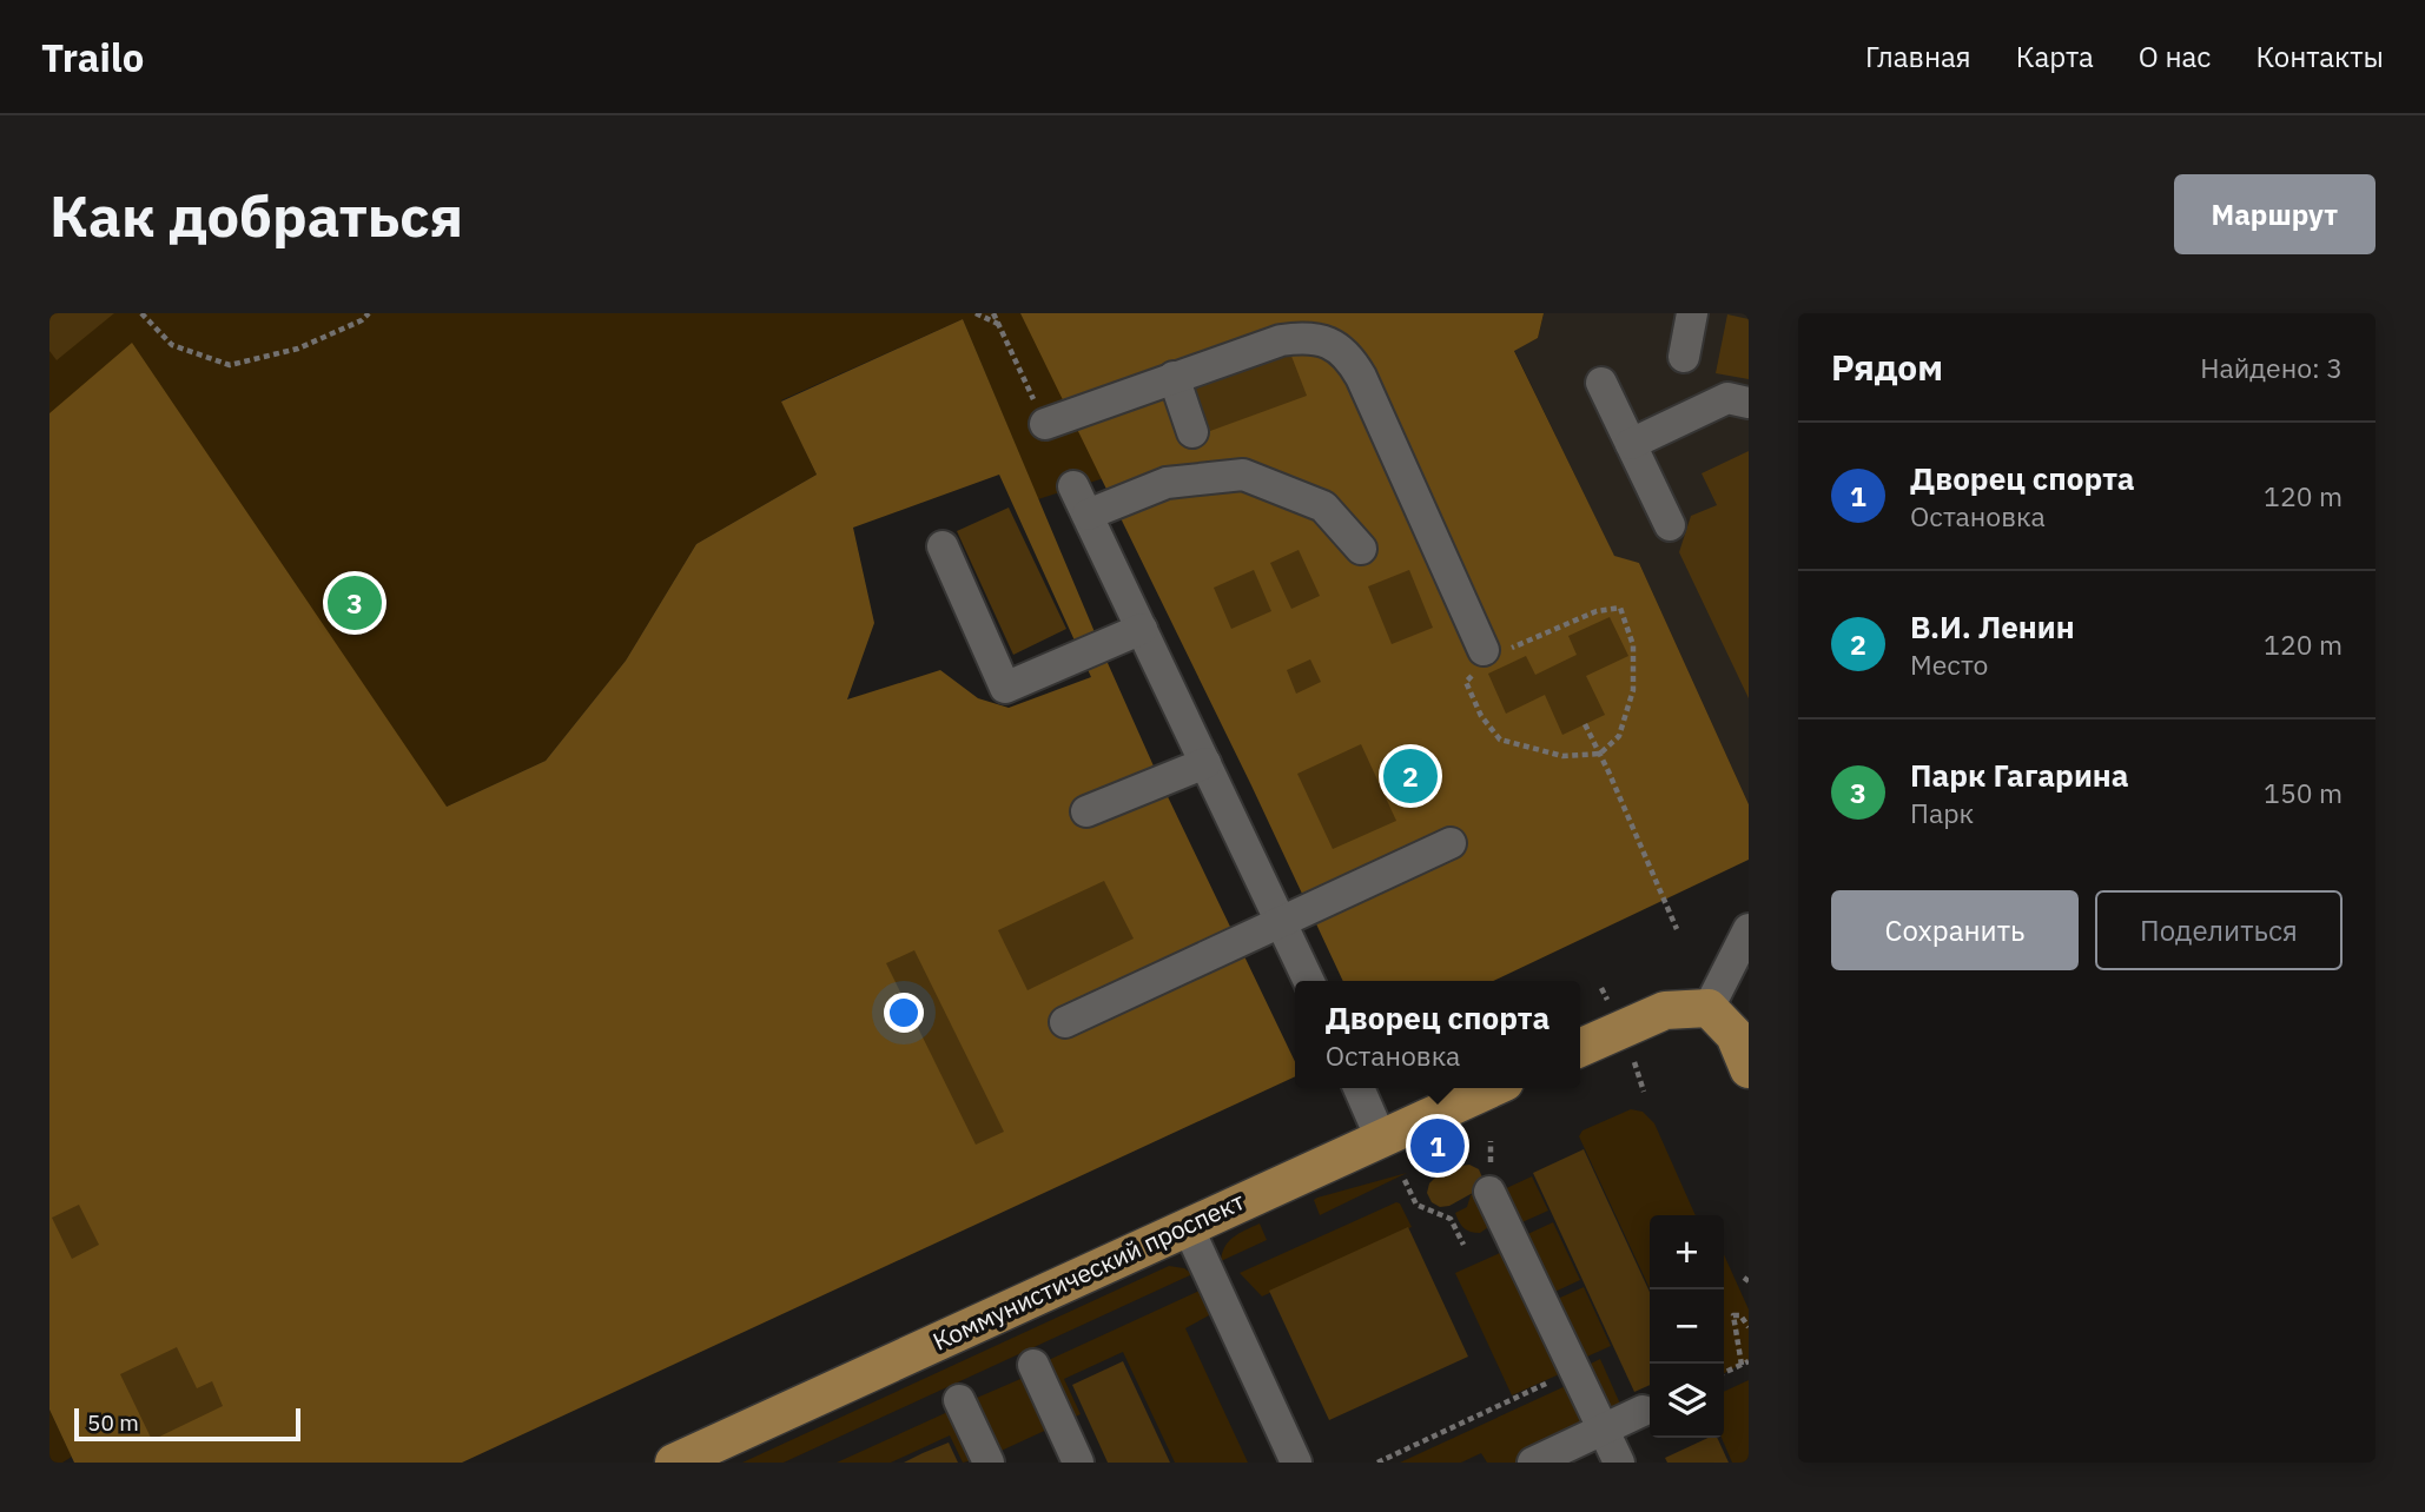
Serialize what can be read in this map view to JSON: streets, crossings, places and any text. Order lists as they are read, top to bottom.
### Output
{
  "streets": {
    "main road": ["Коммунистический проспект"]
  },
  "scale_bar": "50 m",
  "page": {
    "header": "Trailo",
    "nav": [
      "Главная",
      "Карта",
      "О нас",
      "Контакты"
    ],
    "buttons": [
      "Маршрут",
      ["Сохранить", "Поделиться"]
    ],
    "title": "Как добраться",
    "heading": ["Рядом", "Найдено: 3"],
    "list": [
      {
        "mark": "1",
        "name": "Дворец спорта",
        "note": "Остановка",
        "value": "120 m"
      },
      {
        "mark": "2",
        "name": "В.И. Ленин",
        "note": "Место",
        "value": "120 m"
      },
      {
        "mark": "3",
        "name": "Парк Гагарина",
        "note": "Парк",
        "value": "150 m"
      }
    ],
    "pins": ["3", "2", "1"],
    "popup": ["Дворец спорта", "Остановка"],
    "map_buttons": ["+", "−"],
    "scale": "50 m"
  }
}
